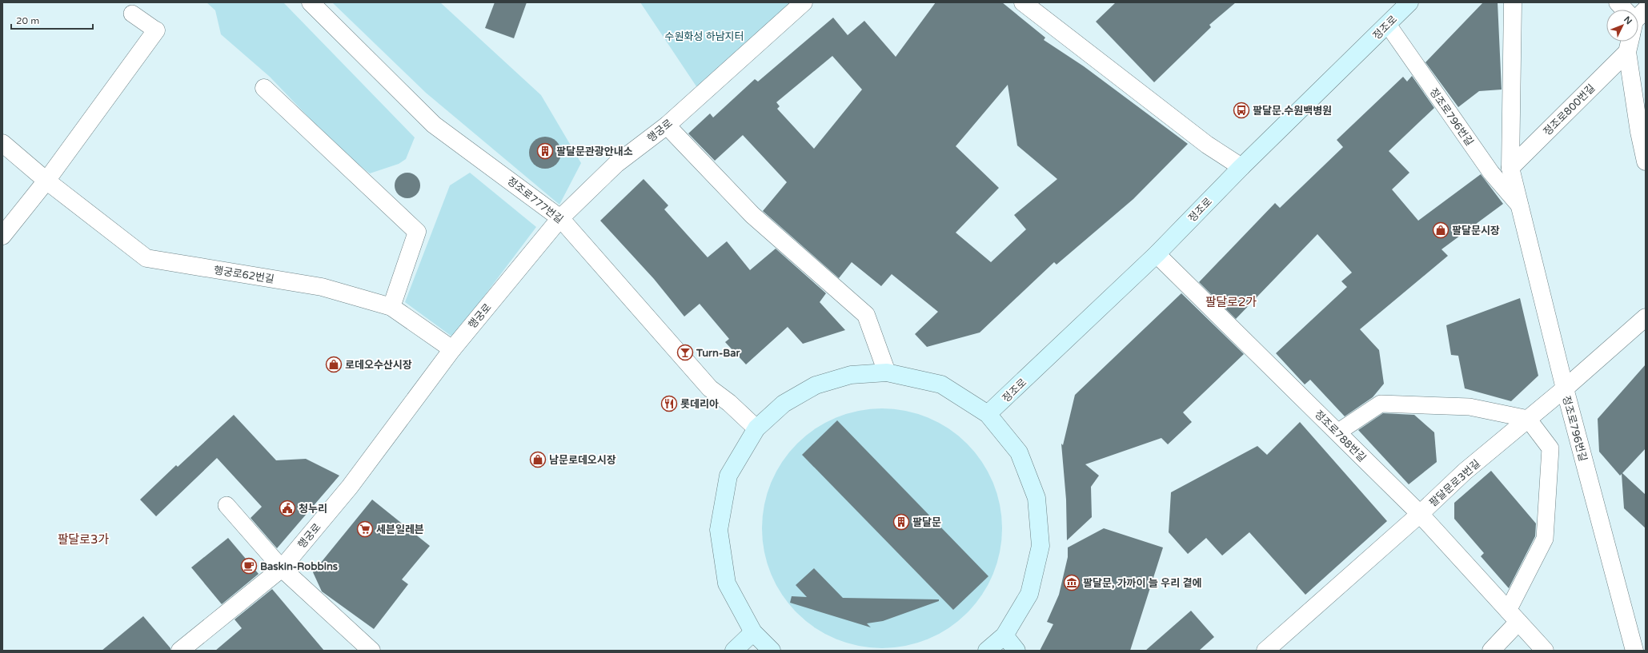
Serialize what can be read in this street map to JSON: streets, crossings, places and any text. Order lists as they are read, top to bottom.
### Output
{
  "streets": {
    "street": [
      "정조로",
      "정조로800번길",
      "정조로796번길",
      "행궁로",
      "정조로777번길",
      "행궁로62번길",
      "정조로788번길",
      "팔달문로3번길"
    ]
  },
  "crossings": [
    ["정조로", "정조로796번길"],
    ["정조로", "정조로788번길"],
    ["정조로800번길", "정조로796번길"],
    ["정조로796번길", "팔달문로3번길"],
    ["행궁로", "정조로777번길"],
    ["행궁로", "행궁로62번길"],
    ["정조로788번길", "팔달문로3번길"]
  ],
  "districts": ["팔달로2가", "팔달로3가"],
  "parks": ["수원화성 하남지터"],
  "places": {
    "bus stop": ["팔달문.수원백병원"],
    "building": ["팔달문관광안내소", "팔달문"],
    "shop": ["팔달문시장", "로데오수산시장", "남문로데오시장"],
    "bar": ["Turn-Bar"],
    "restaurant": ["롯데리아"],
    "public building": ["청누리"],
    "supermarket": ["세븐일레븐"],
    "cafe": ["Baskin-Robbins"],
    "museum": ["팔달문, 가까이 늘 우리 곁에"]
  },
  "scale_bar": "20 m",
  "north": "top right"
}
